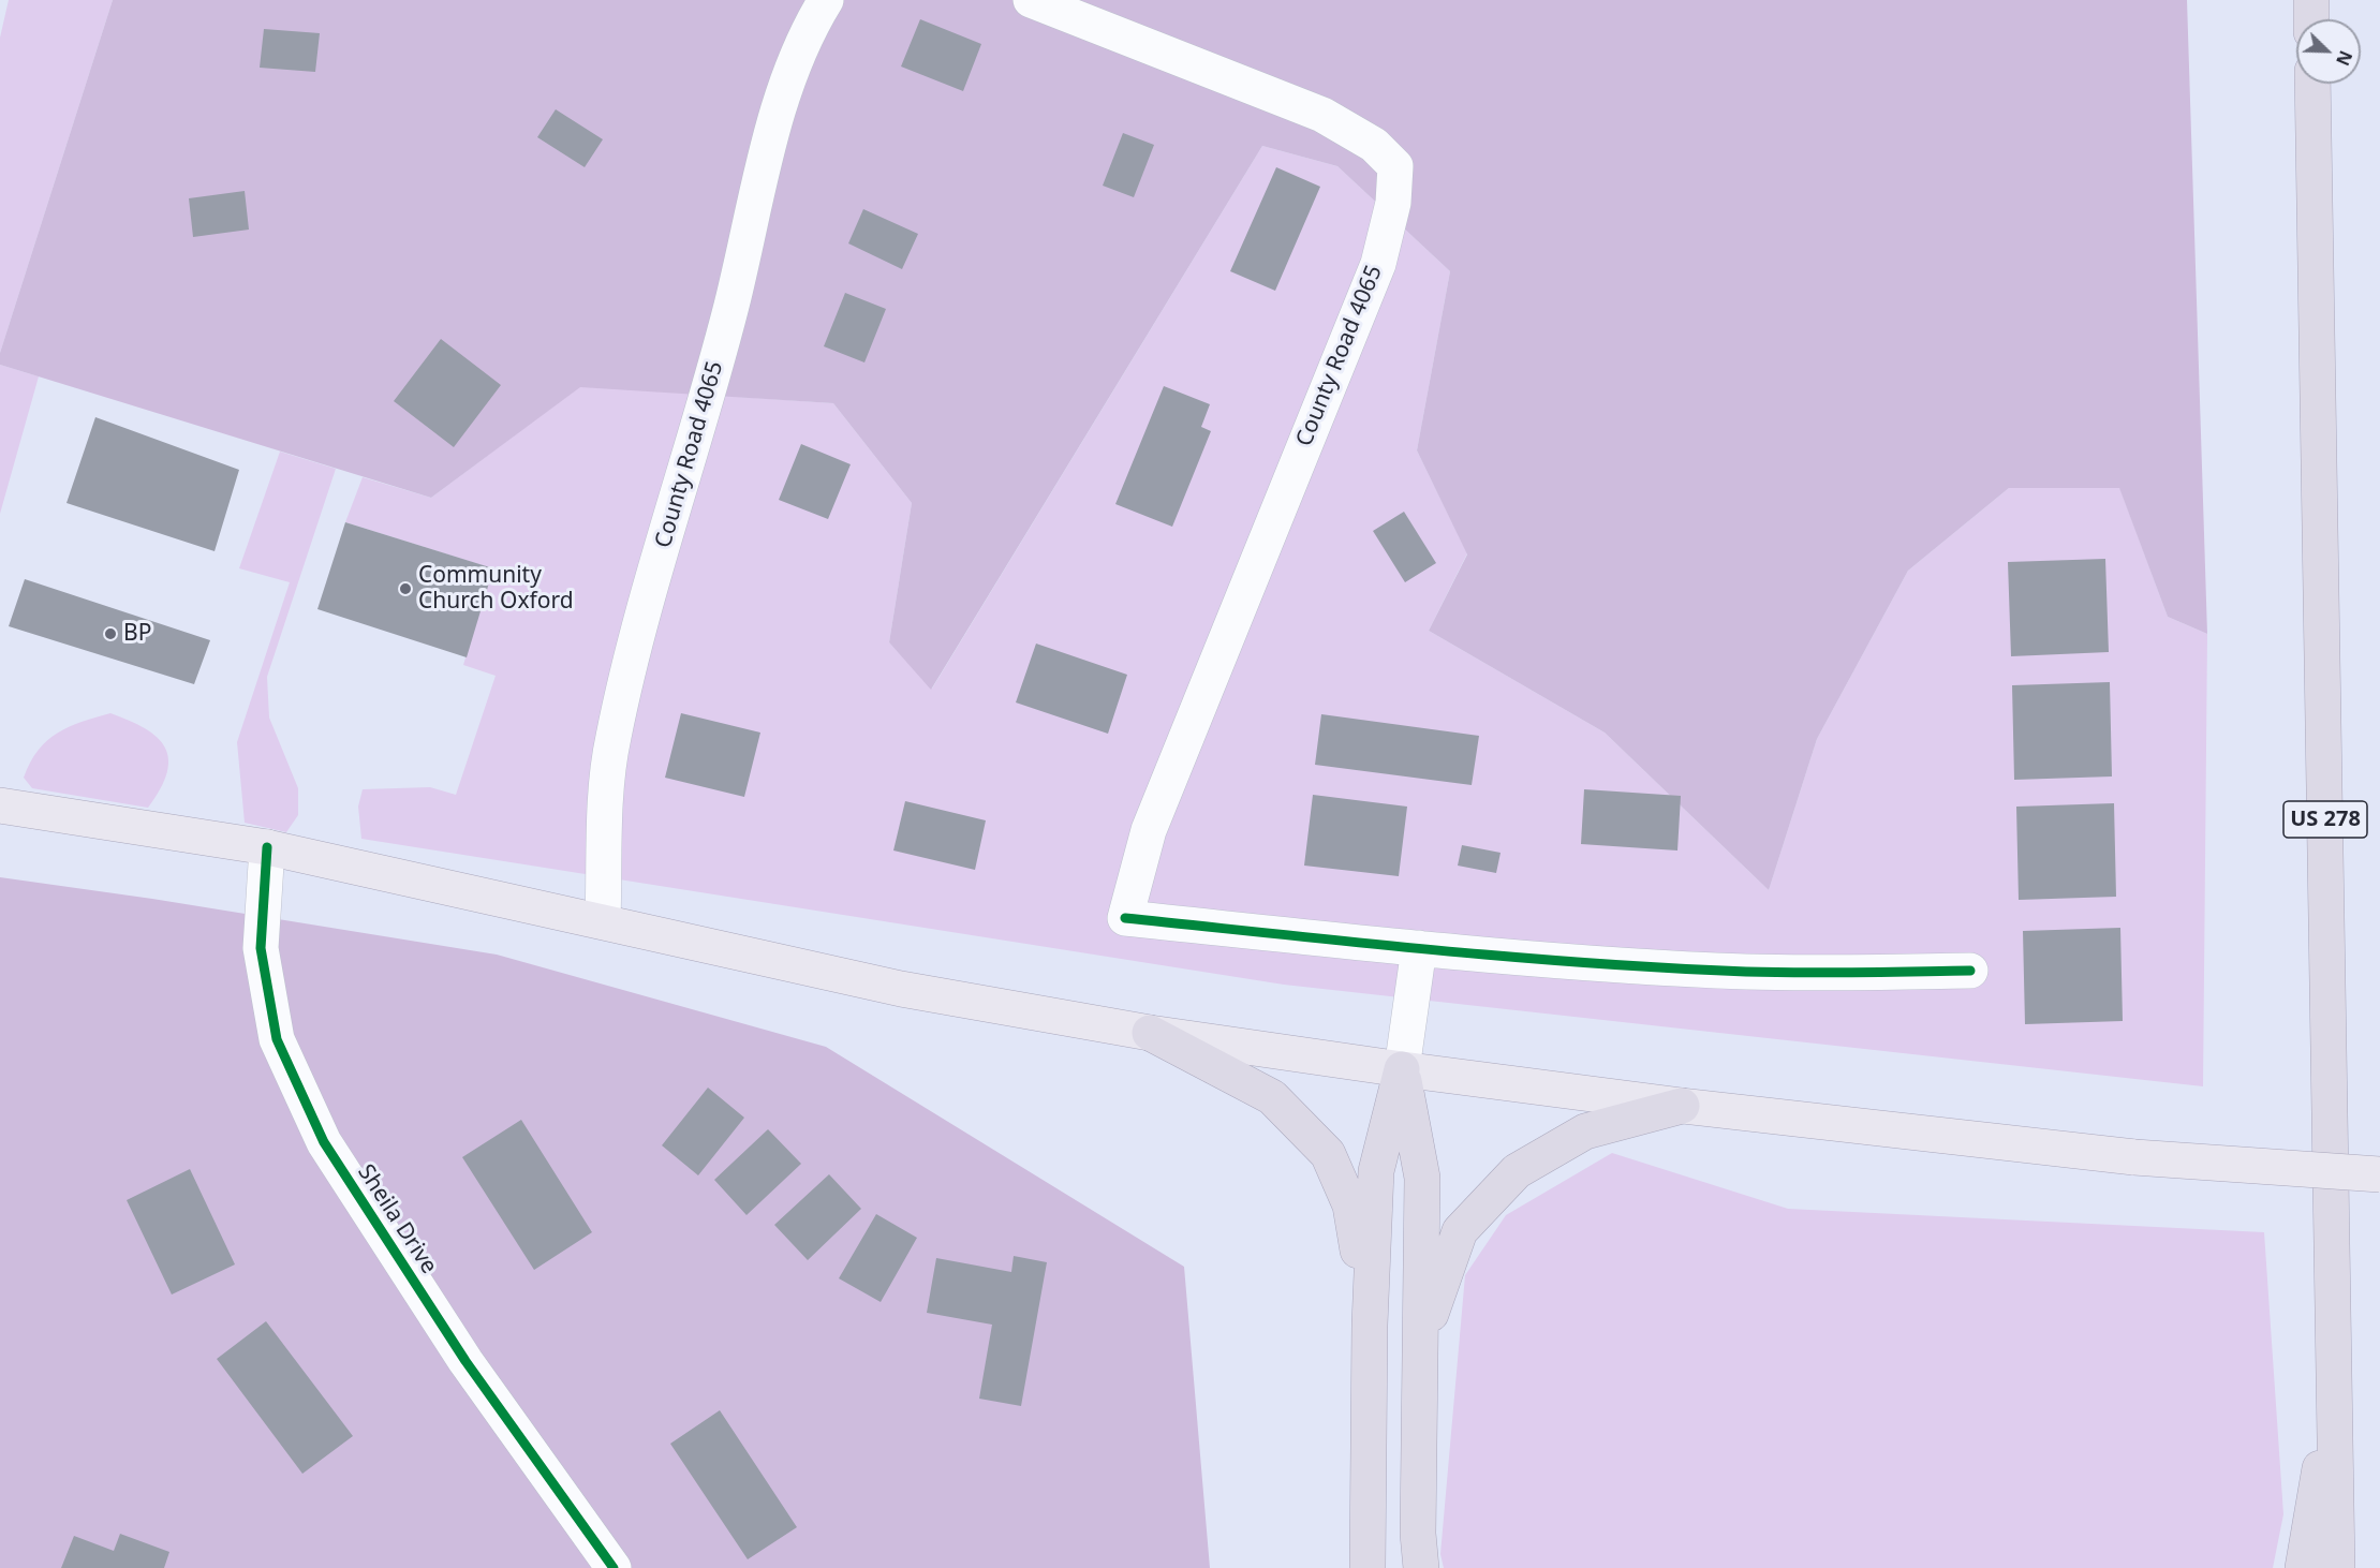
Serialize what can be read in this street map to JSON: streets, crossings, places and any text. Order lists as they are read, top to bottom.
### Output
{
  "streets": {
    "highway": ["US 278"],
    "street": ["County Road 4065", "Sheila Drive"]
  },
  "places": ["Community Church Oxford", "BP"],
  "north": "bottom right"
}
